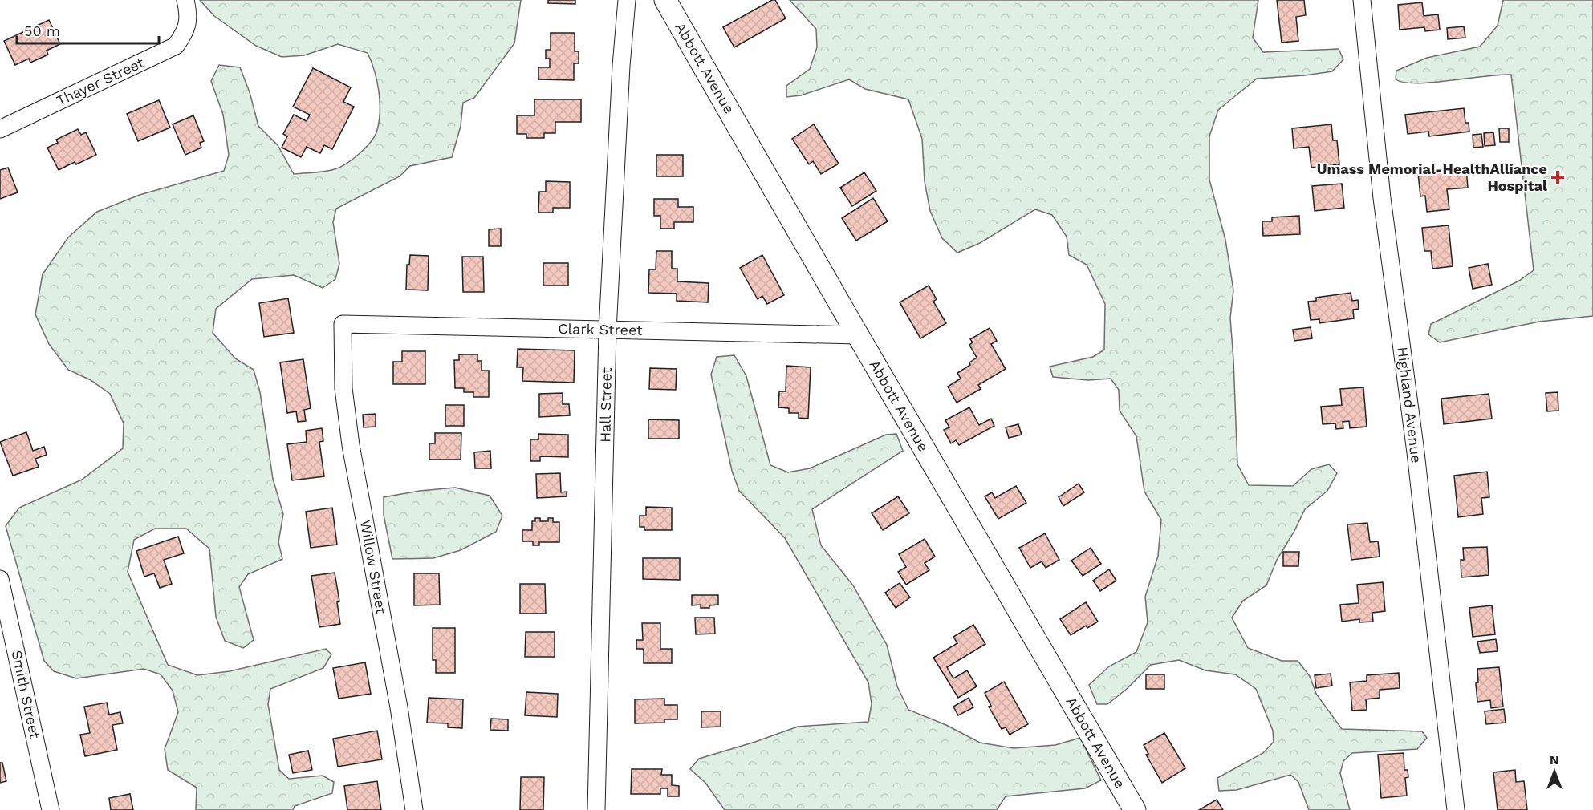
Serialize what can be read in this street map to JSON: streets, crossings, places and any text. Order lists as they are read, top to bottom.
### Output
{
  "streets": {
    "street": [
      "Abbott Avenue",
      "Thayer Street",
      "Clark Street",
      "Hall Street",
      "Highland Avenue",
      "Willow Street",
      "Smith Street"
    ]
  },
  "crossings": [
    ["Abbott Avenue", "Clark Street"],
    ["Clark Street", "Hall Street"],
    ["Clark Street", "Willow Street"]
  ],
  "places": {
    "health": ["Umass Memorial-HealthAlliance Hospital"]
  },
  "scale_bar": "50 m",
  "north": "top"
}
